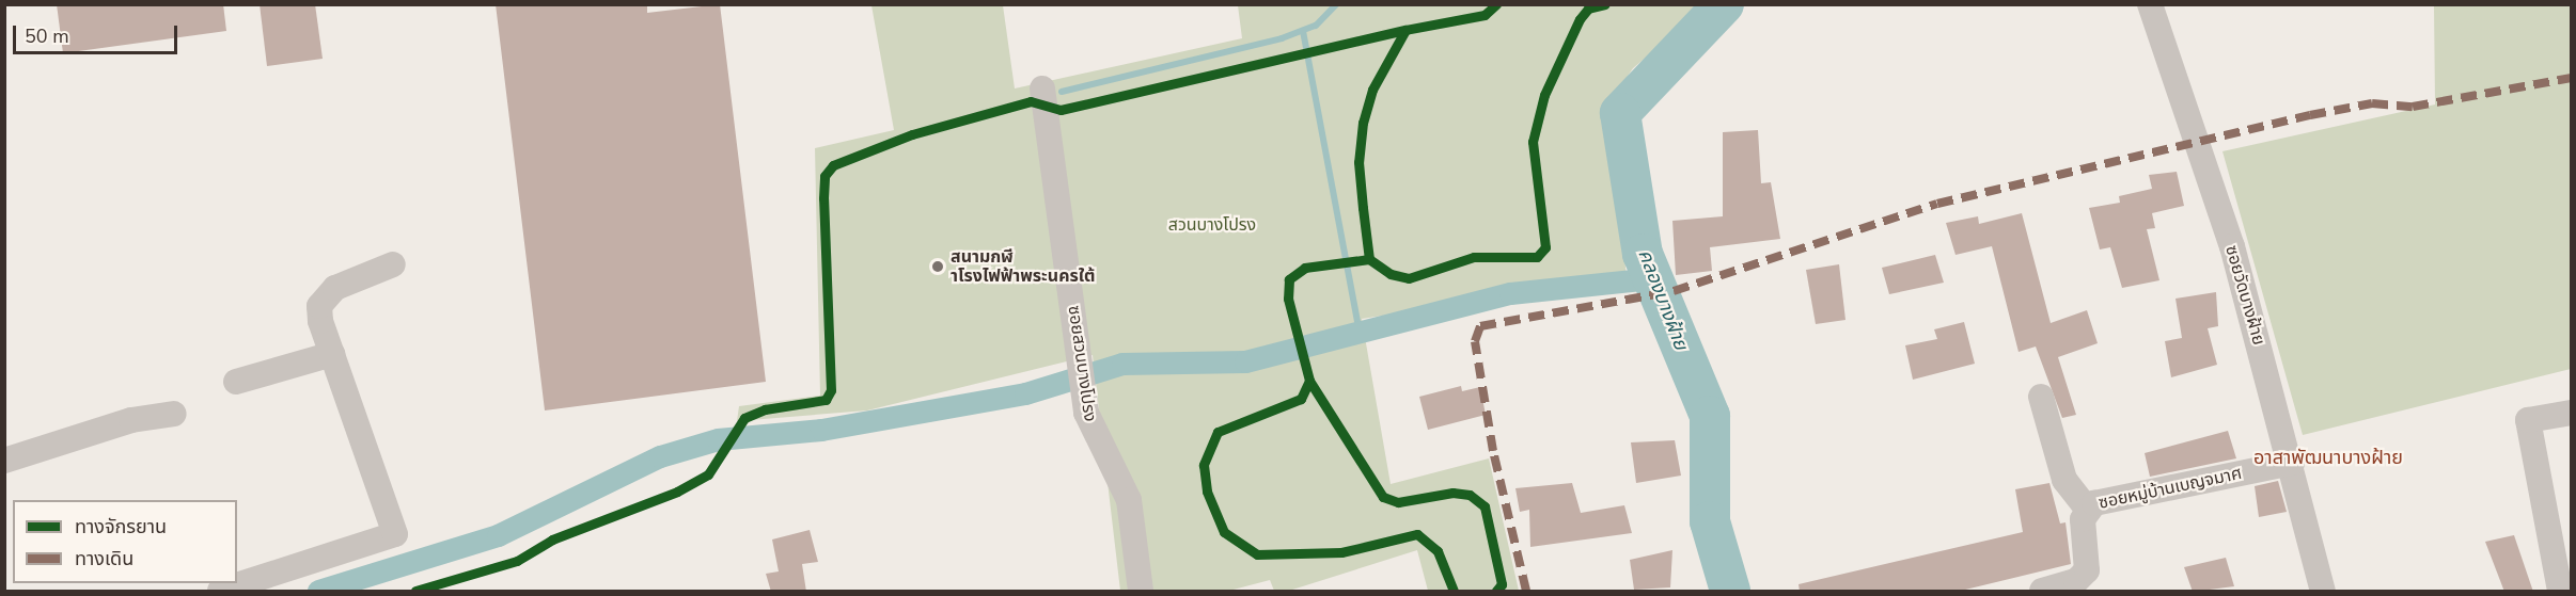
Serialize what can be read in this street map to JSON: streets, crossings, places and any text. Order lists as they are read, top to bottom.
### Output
{
  "streets": {
    "street": ["ซอยวัดบางฝ้าย", "ซอยสวนบางโปรง", "ซอยหมู่บ้านเบญจมาศ"]
  },
  "crossings": [
    ["ซอยวัดบางฝ้าย", "ซอยหมู่บ้านเบญจมาศ"]
  ],
  "districts": ["อาสาพัฒนาบางฝ้าย"],
  "water": ["คลองบางฝ้าย"],
  "parks": ["สวนบางโปรง"],
  "places": ["สนามกฬี าโรงไฟฟ้าพระนครใต้"],
  "legend": ["ทางจักรยาน", "ทางเดิน"],
  "scale_bar": "50 m"
}
